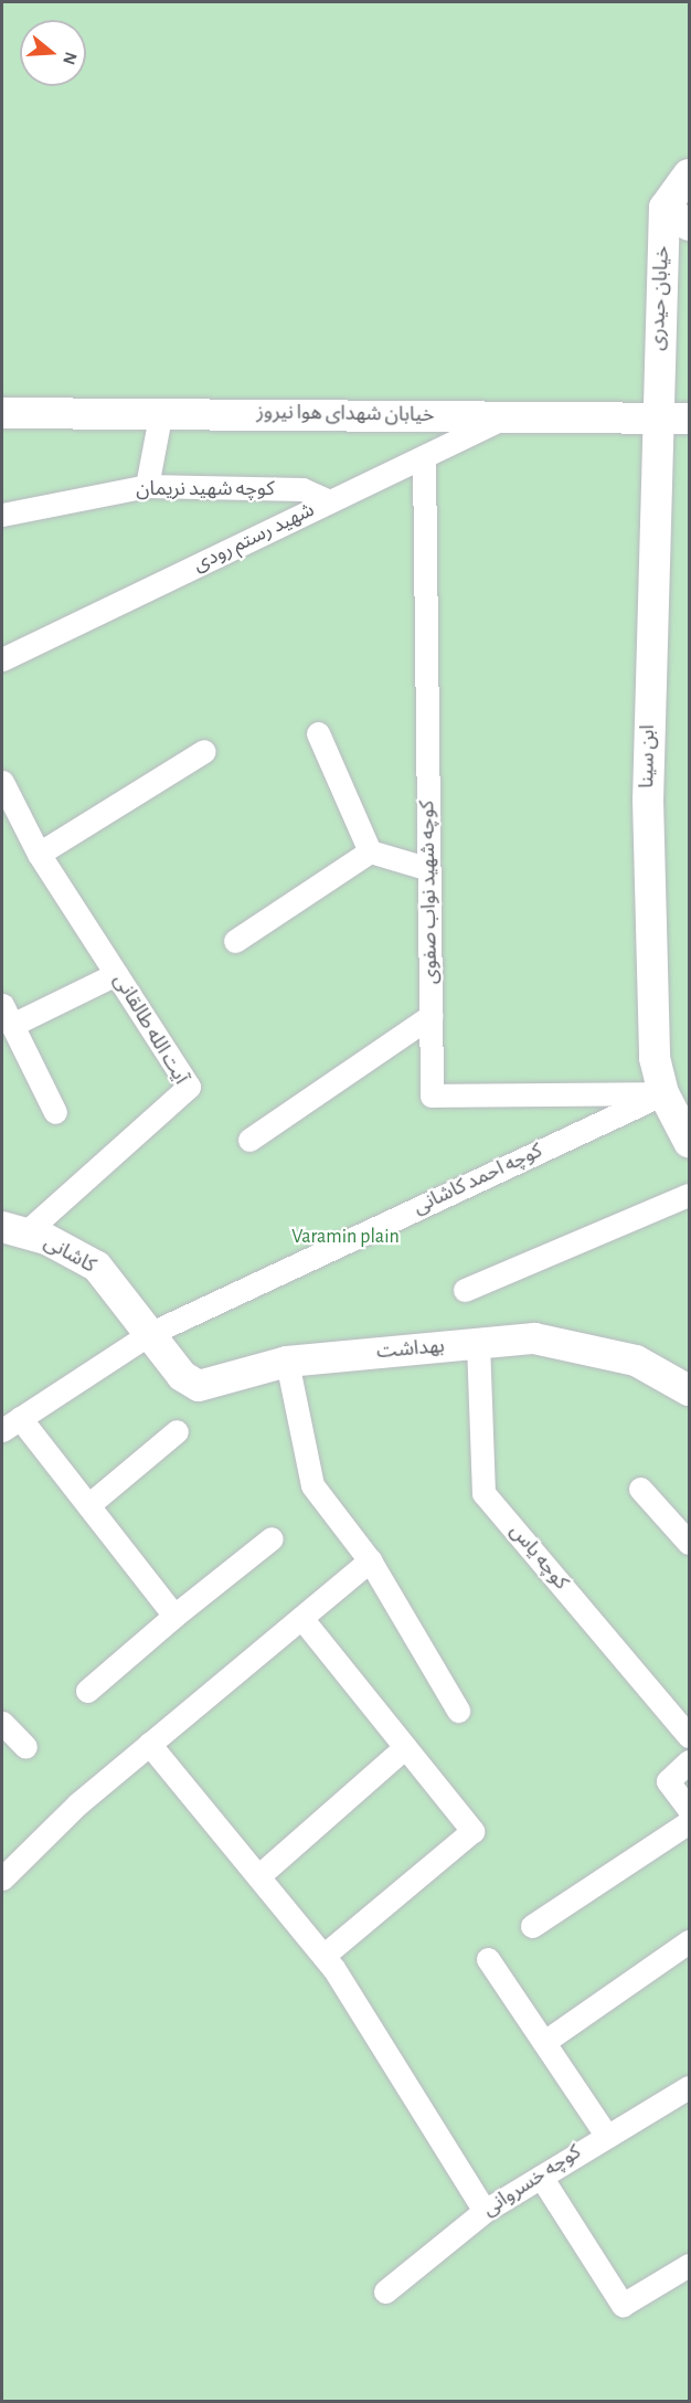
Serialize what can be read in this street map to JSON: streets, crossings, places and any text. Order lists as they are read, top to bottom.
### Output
{
  "streets": {
    "street": [
      "خیابان حیدری",
      "خیابان شهدای هوا نیروز",
      "کوچه شهید نریمان",
      "شهید رستم رودی",
      "ابن سینا",
      "کوچه شهید نواب صفوی",
      "آیت الله طالقانی",
      "کوچه احمد کاشانی",
      "کاشانی",
      "بهداشت",
      "کوچه یاس",
      "کوچه خسروانی"
    ]
  },
  "crossings": [
    ["خیابان حیدری", "خیابان شهدای هوا نیروز"],
    ["خیابان حیدری", "ابن سینا"],
    ["خیابان شهدای هوا نیروز", "شهید رستم رودی"],
    ["خیابان شهدای هوا نیروز", "ابن سینا"],
    ["کوچه شهید نریمان", "شهید رستم رودی"],
    ["شهید رستم رودی", "کوچه شهید نواب صفوی"],
    ["ابن سینا", "کوچه شهید نواب صفوی"],
    ["ابن سینا", "کوچه احمد کاشانی"],
    ["کوچه شهید نواب صفوی", "کوچه احمد کاشانی"],
    ["آیت الله طالقانی", "کاشانی"],
    ["کوچه احمد کاشانی", "کاشانی"],
    ["کوچه احمد کاشانی", "بهداشت"],
    ["کاشانی", "بهداشت"],
    ["بهداشت", "کوچه یاس"]
  ],
  "parks": ["Varamin plain"],
  "north": "right"
}
